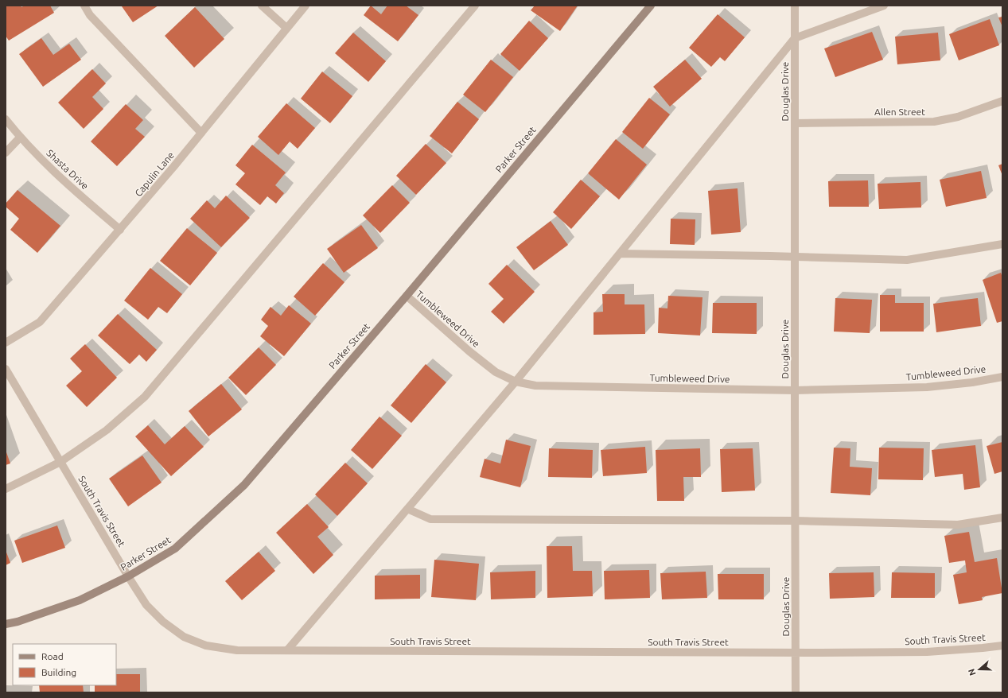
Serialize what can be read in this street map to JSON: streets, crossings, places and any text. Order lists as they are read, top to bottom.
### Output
{
  "streets": {
    "main road": ["Parker Street"],
    "street": [
      "Douglas Drive",
      "Allen Street",
      "Shasta Drive",
      "Capulin Lane",
      "Tumbleweed Drive",
      "South Travis Street"
    ]
  },
  "crossings": [
    ["Douglas Drive", "Allen Street"],
    ["Douglas Drive", "Tumbleweed Drive"],
    ["Douglas Drive", "South Travis Street"],
    ["Parker Street", "Tumbleweed Drive"],
    ["Parker Street", "South Travis Street"],
    ["Shasta Drive", "Capulin Lane"]
  ],
  "legend": ["Road", "Building"],
  "north": "left"
}
